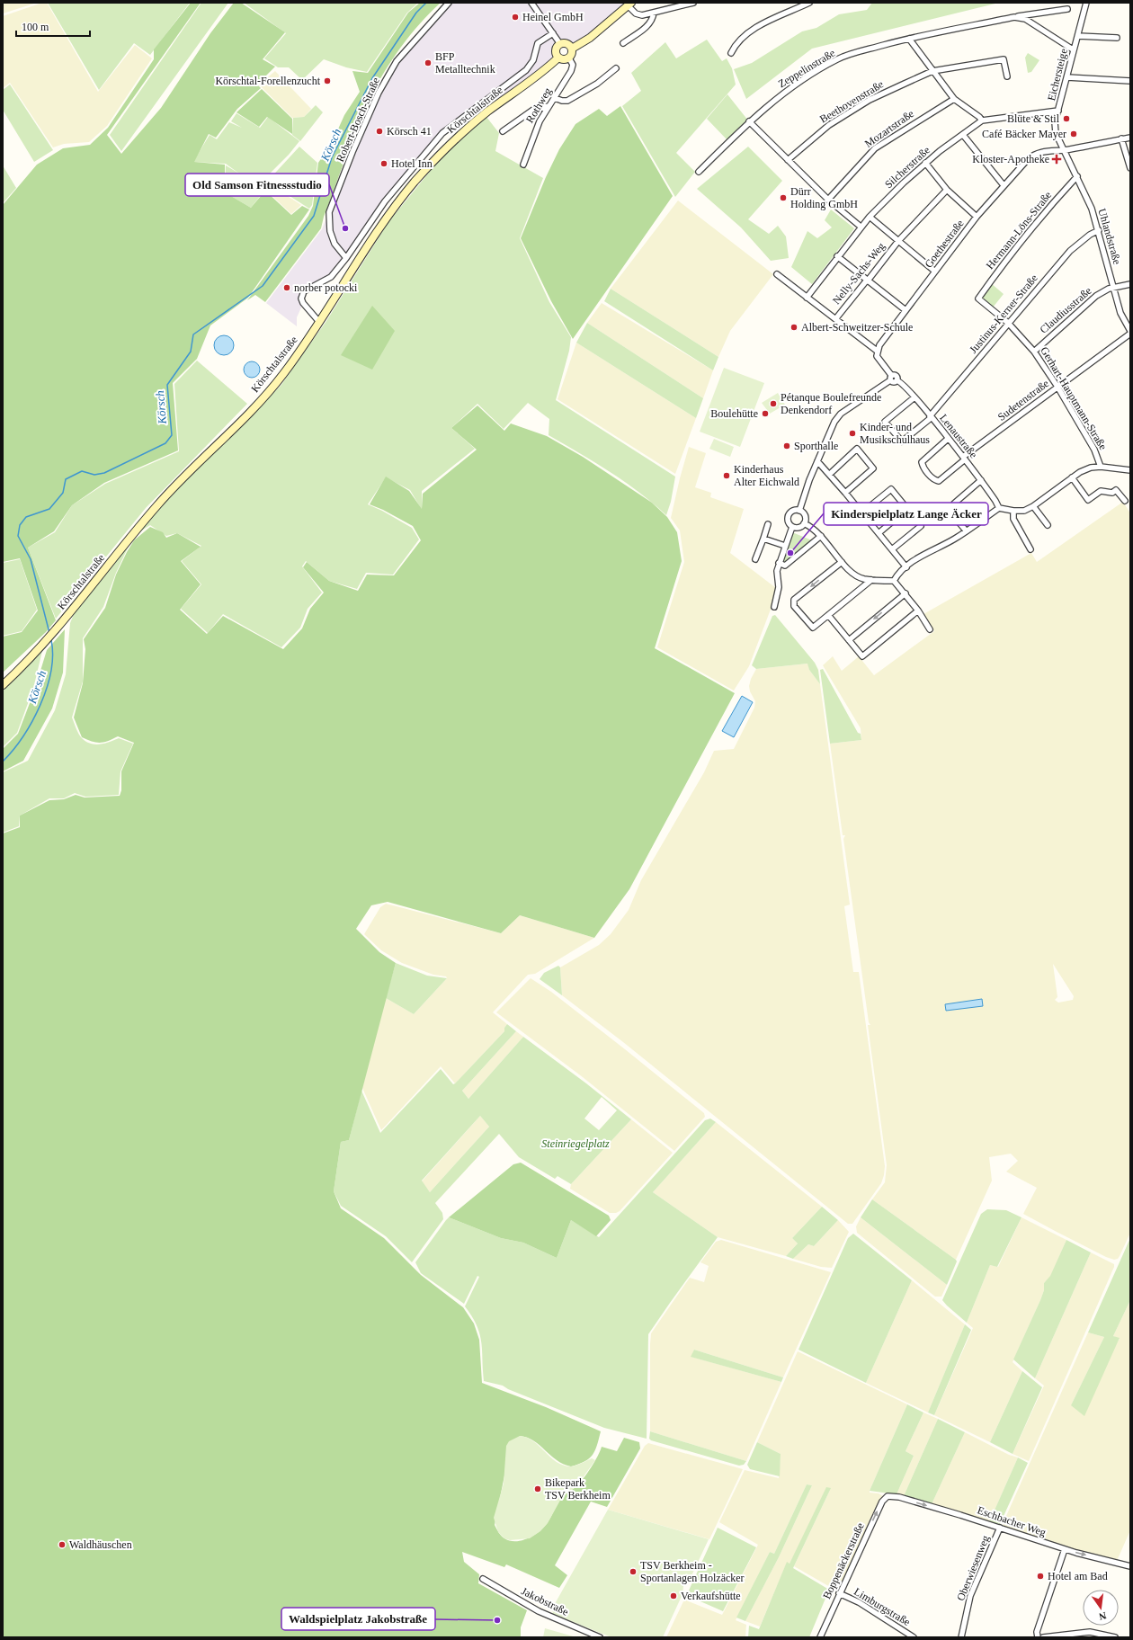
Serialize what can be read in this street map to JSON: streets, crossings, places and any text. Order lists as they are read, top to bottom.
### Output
{
  "streets": {
    "main road": ["Körschtalstraße"],
    "street": [
      "Zeppelinstraße",
      "Eichersteige",
      "Beethovenstraße",
      "Rothweg",
      "Robert-Bosch-Straße",
      "Mozartstraße",
      "Silcherstraße",
      "Hermann-Löns-Straße",
      "Uhlandstraße",
      "Goethestraße",
      "Nelly-Sachs-Weg",
      "Claudiusstraße",
      "Justinus-Kerner-Straße",
      "Gerhart-Hauptmann-Straße",
      "Sudetenstraße",
      "Lenaustraße",
      "Eschbacher Weg",
      "Boppenäckerstraße",
      "Oberwiesenweg",
      "Jakobstraße",
      "Limburgstraße"
    ]
  },
  "crossings": [
    ["Eichersteige", "Silcherstraße"],
    ["Eichersteige", "Uhlandstraße"],
    ["Eichersteige", "Goethestraße"],
    ["Rothweg", "Körschtalstraße"],
    ["Hermann-Löns-Straße", "Uhlandstraße"],
    ["Hermann-Löns-Straße", "Gerhart-Hauptmann-Straße"],
    ["Uhlandstraße", "Goethestraße"],
    ["Uhlandstraße", "Claudiusstraße"],
    ["Uhlandstraße", "Justinus-Kerner-Straße"],
    ["Claudiusstraße", "Gerhart-Hauptmann-Straße"],
    ["Justinus-Kerner-Straße", "Gerhart-Hauptmann-Straße"],
    ["Justinus-Kerner-Straße", "Lenaustraße"],
    ["Gerhart-Hauptmann-Straße", "Sudetenstraße"],
    ["Sudetenstraße", "Lenaustraße"],
    ["Eschbacher Weg", "Boppenäckerstraße"],
    ["Eschbacher Weg", "Oberwiesenweg"],
    ["Boppenäckerstraße", "Limburgstraße"]
  ],
  "one_way": ["Eschbacher Weg", "Boppenäckerstraße"],
  "water": ["Körsch"],
  "parks": ["Steinriegelplatz"],
  "places": {
    "other": [
      "Heinel GmbH",
      "BFP Metalltechnik",
      "Körschtal-Forellenzucht",
      "Blüte & Stil",
      "Körsch 41",
      "Café Bäcker Mayer",
      "Hotel Inn",
      "Dürr Holding GmbH",
      "Old Samson Fitnessstudio",
      "norber potocki",
      "Albert-Schweitzer-Schule",
      "Pétanque Boulefreunde Denkendorf",
      "Boulehütte",
      "Kinder- und Musikschulhaus",
      "Sporthalle",
      "Kinderhaus Alter Eichwald",
      "Kinderspielplatz Lange Äcker",
      "Bikepark TSV Berkheim",
      "Waldhäuschen",
      "TSV Berkheim - Sportanlagen Holzäcker",
      "Hotel am Bad",
      "Verkaufshütte",
      "Waldspielplatz Jakobstraße"
    ],
    "health": ["Kloster-Apotheke"]
  },
  "scale_bar": "100 m",
  "north": "bottom"
}
